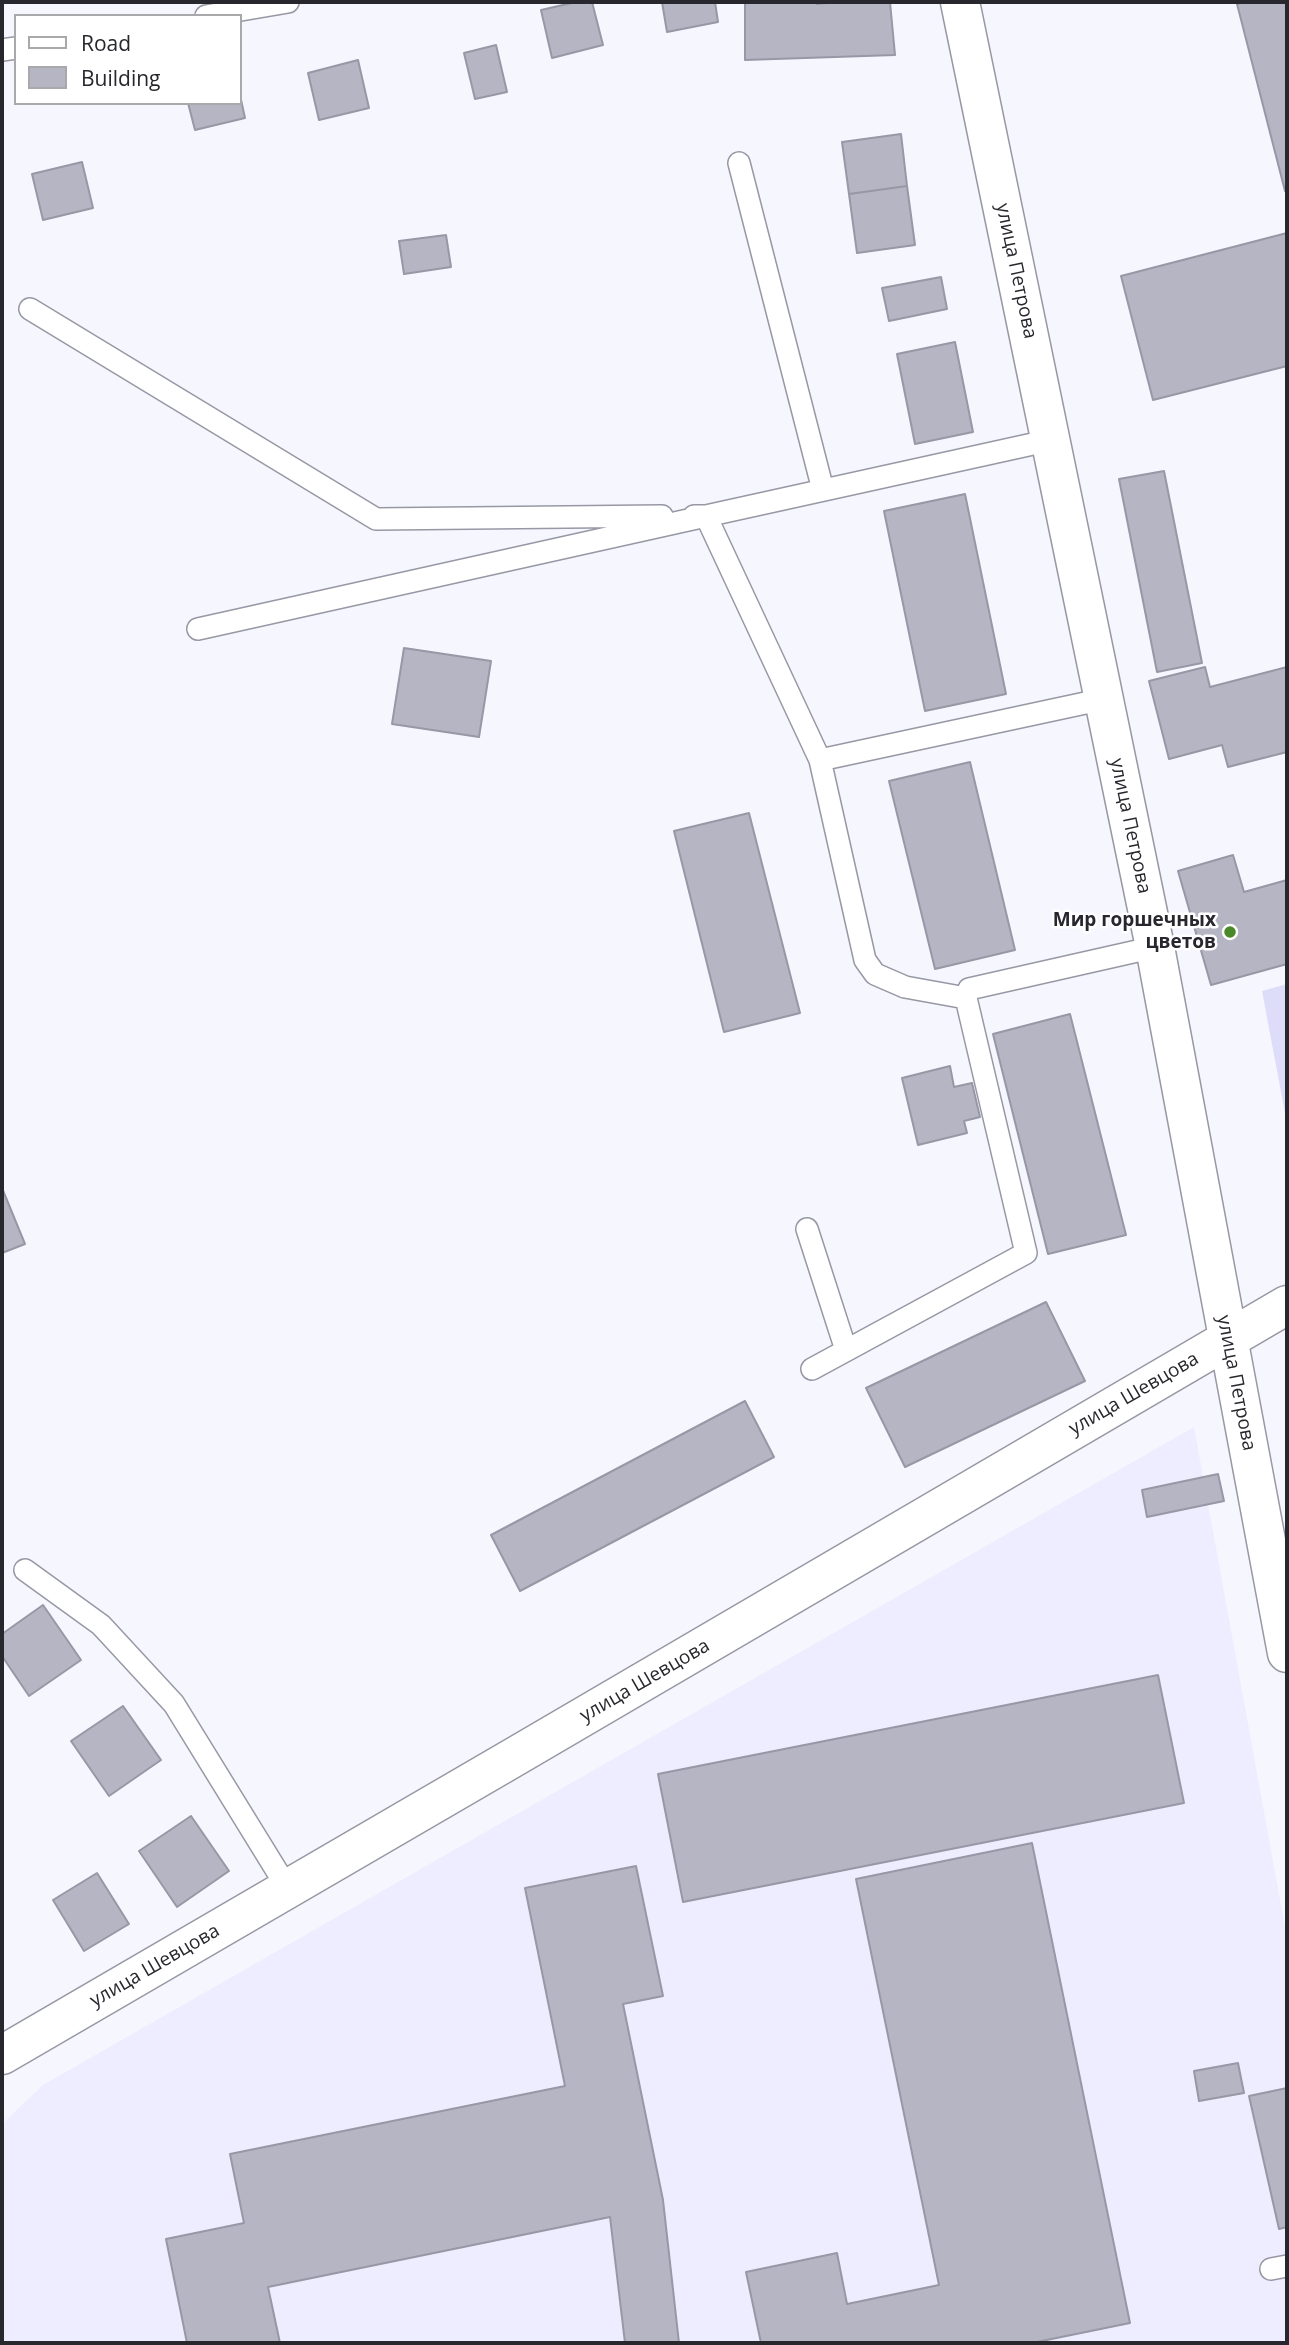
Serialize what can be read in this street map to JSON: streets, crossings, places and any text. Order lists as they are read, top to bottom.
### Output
{
  "streets": {
    "street": ["улица Петрова", "улица Шевцова"]
  },
  "crossings": [
    ["улица Петрова", "улица Шевцова"]
  ],
  "places": ["Мир горшечных цветов"],
  "legend": ["Road", "Building"]
}
